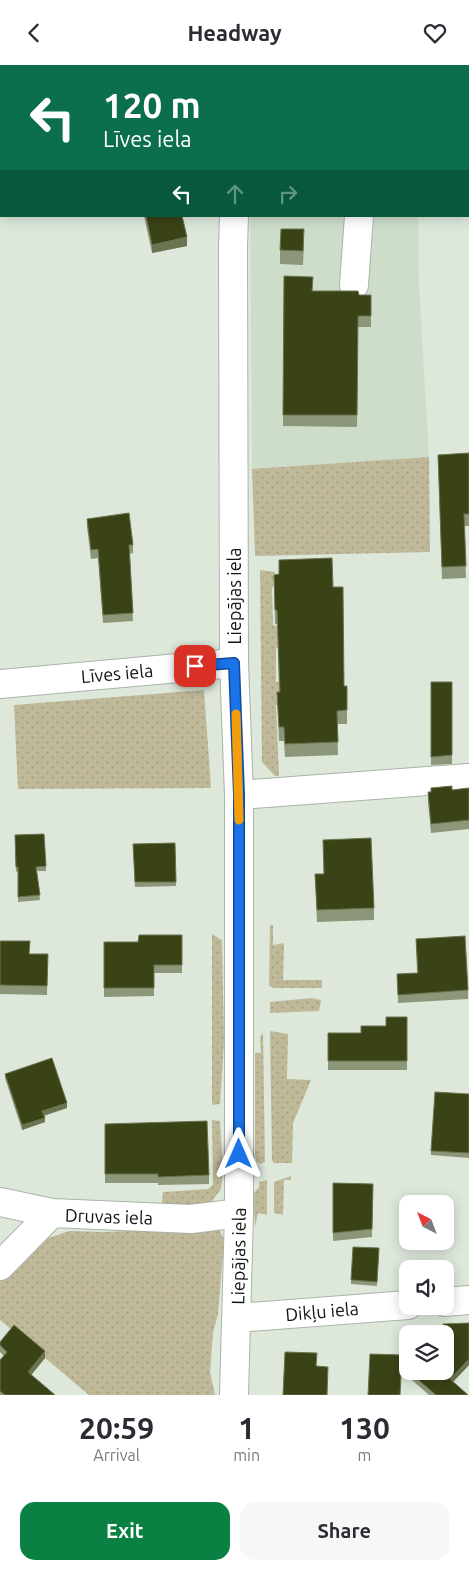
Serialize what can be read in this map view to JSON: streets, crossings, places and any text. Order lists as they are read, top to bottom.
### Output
{
  "streets": {
    "street": [
      "Liepājas iela",
      "Līves iela",
      "Druvas iela",
      "Dikļu iela"
    ]
  },
  "crossings": [
    ["Liepājas iela", "Līves iela"],
    ["Liepājas iela", "Druvas iela"],
    ["Liepājas iela", "Dikļu iela"]
  ],
  "north": "top left",
  "page": {
    "header": "Headway",
    "turn": ["120 m", "Līves iela"],
    "eta": [
      "20:59",
      "Arrival",
      "1",
      "min",
      "130",
      "m"
    ],
    "buttons": ["Exit", "Share"]
  }
}
